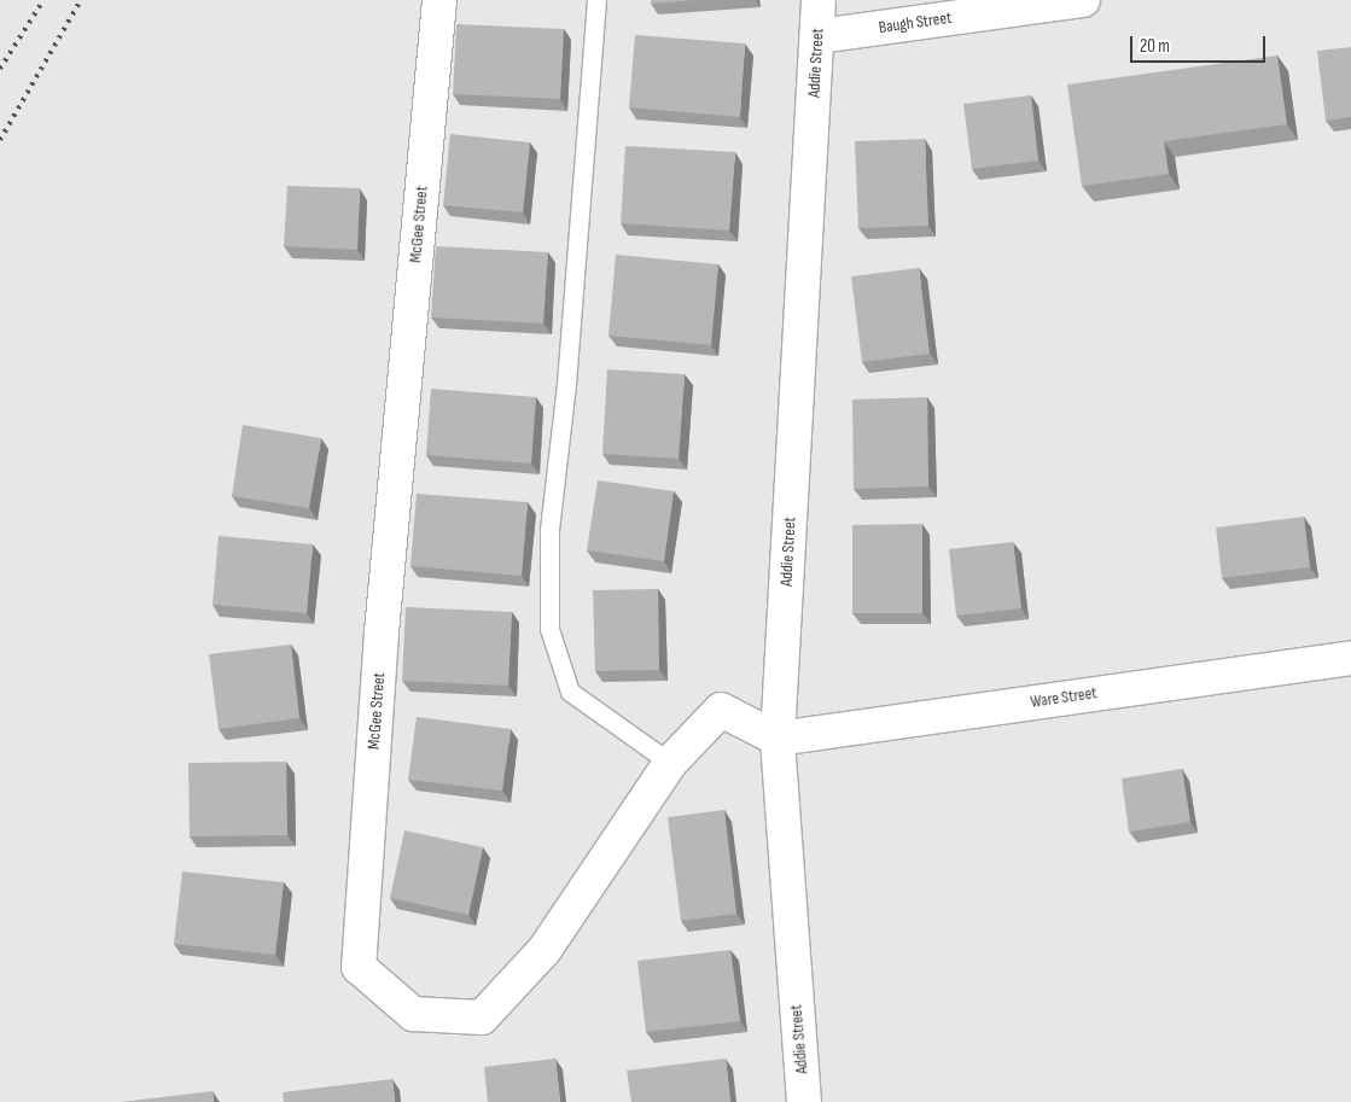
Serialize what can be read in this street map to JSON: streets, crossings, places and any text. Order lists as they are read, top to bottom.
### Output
{
  "streets": {
    "street": [
      "Baugh Street",
      "Addie Street",
      "McGee Street",
      "Ware Street"
    ]
  },
  "crossings": [
    ["Baugh Street", "Addie Street"],
    ["Addie Street", "McGee Street"],
    ["Addie Street", "Ware Street"],
    ["McGee Street", "Ware Street"]
  ],
  "scale_bar": "20 m"
}
